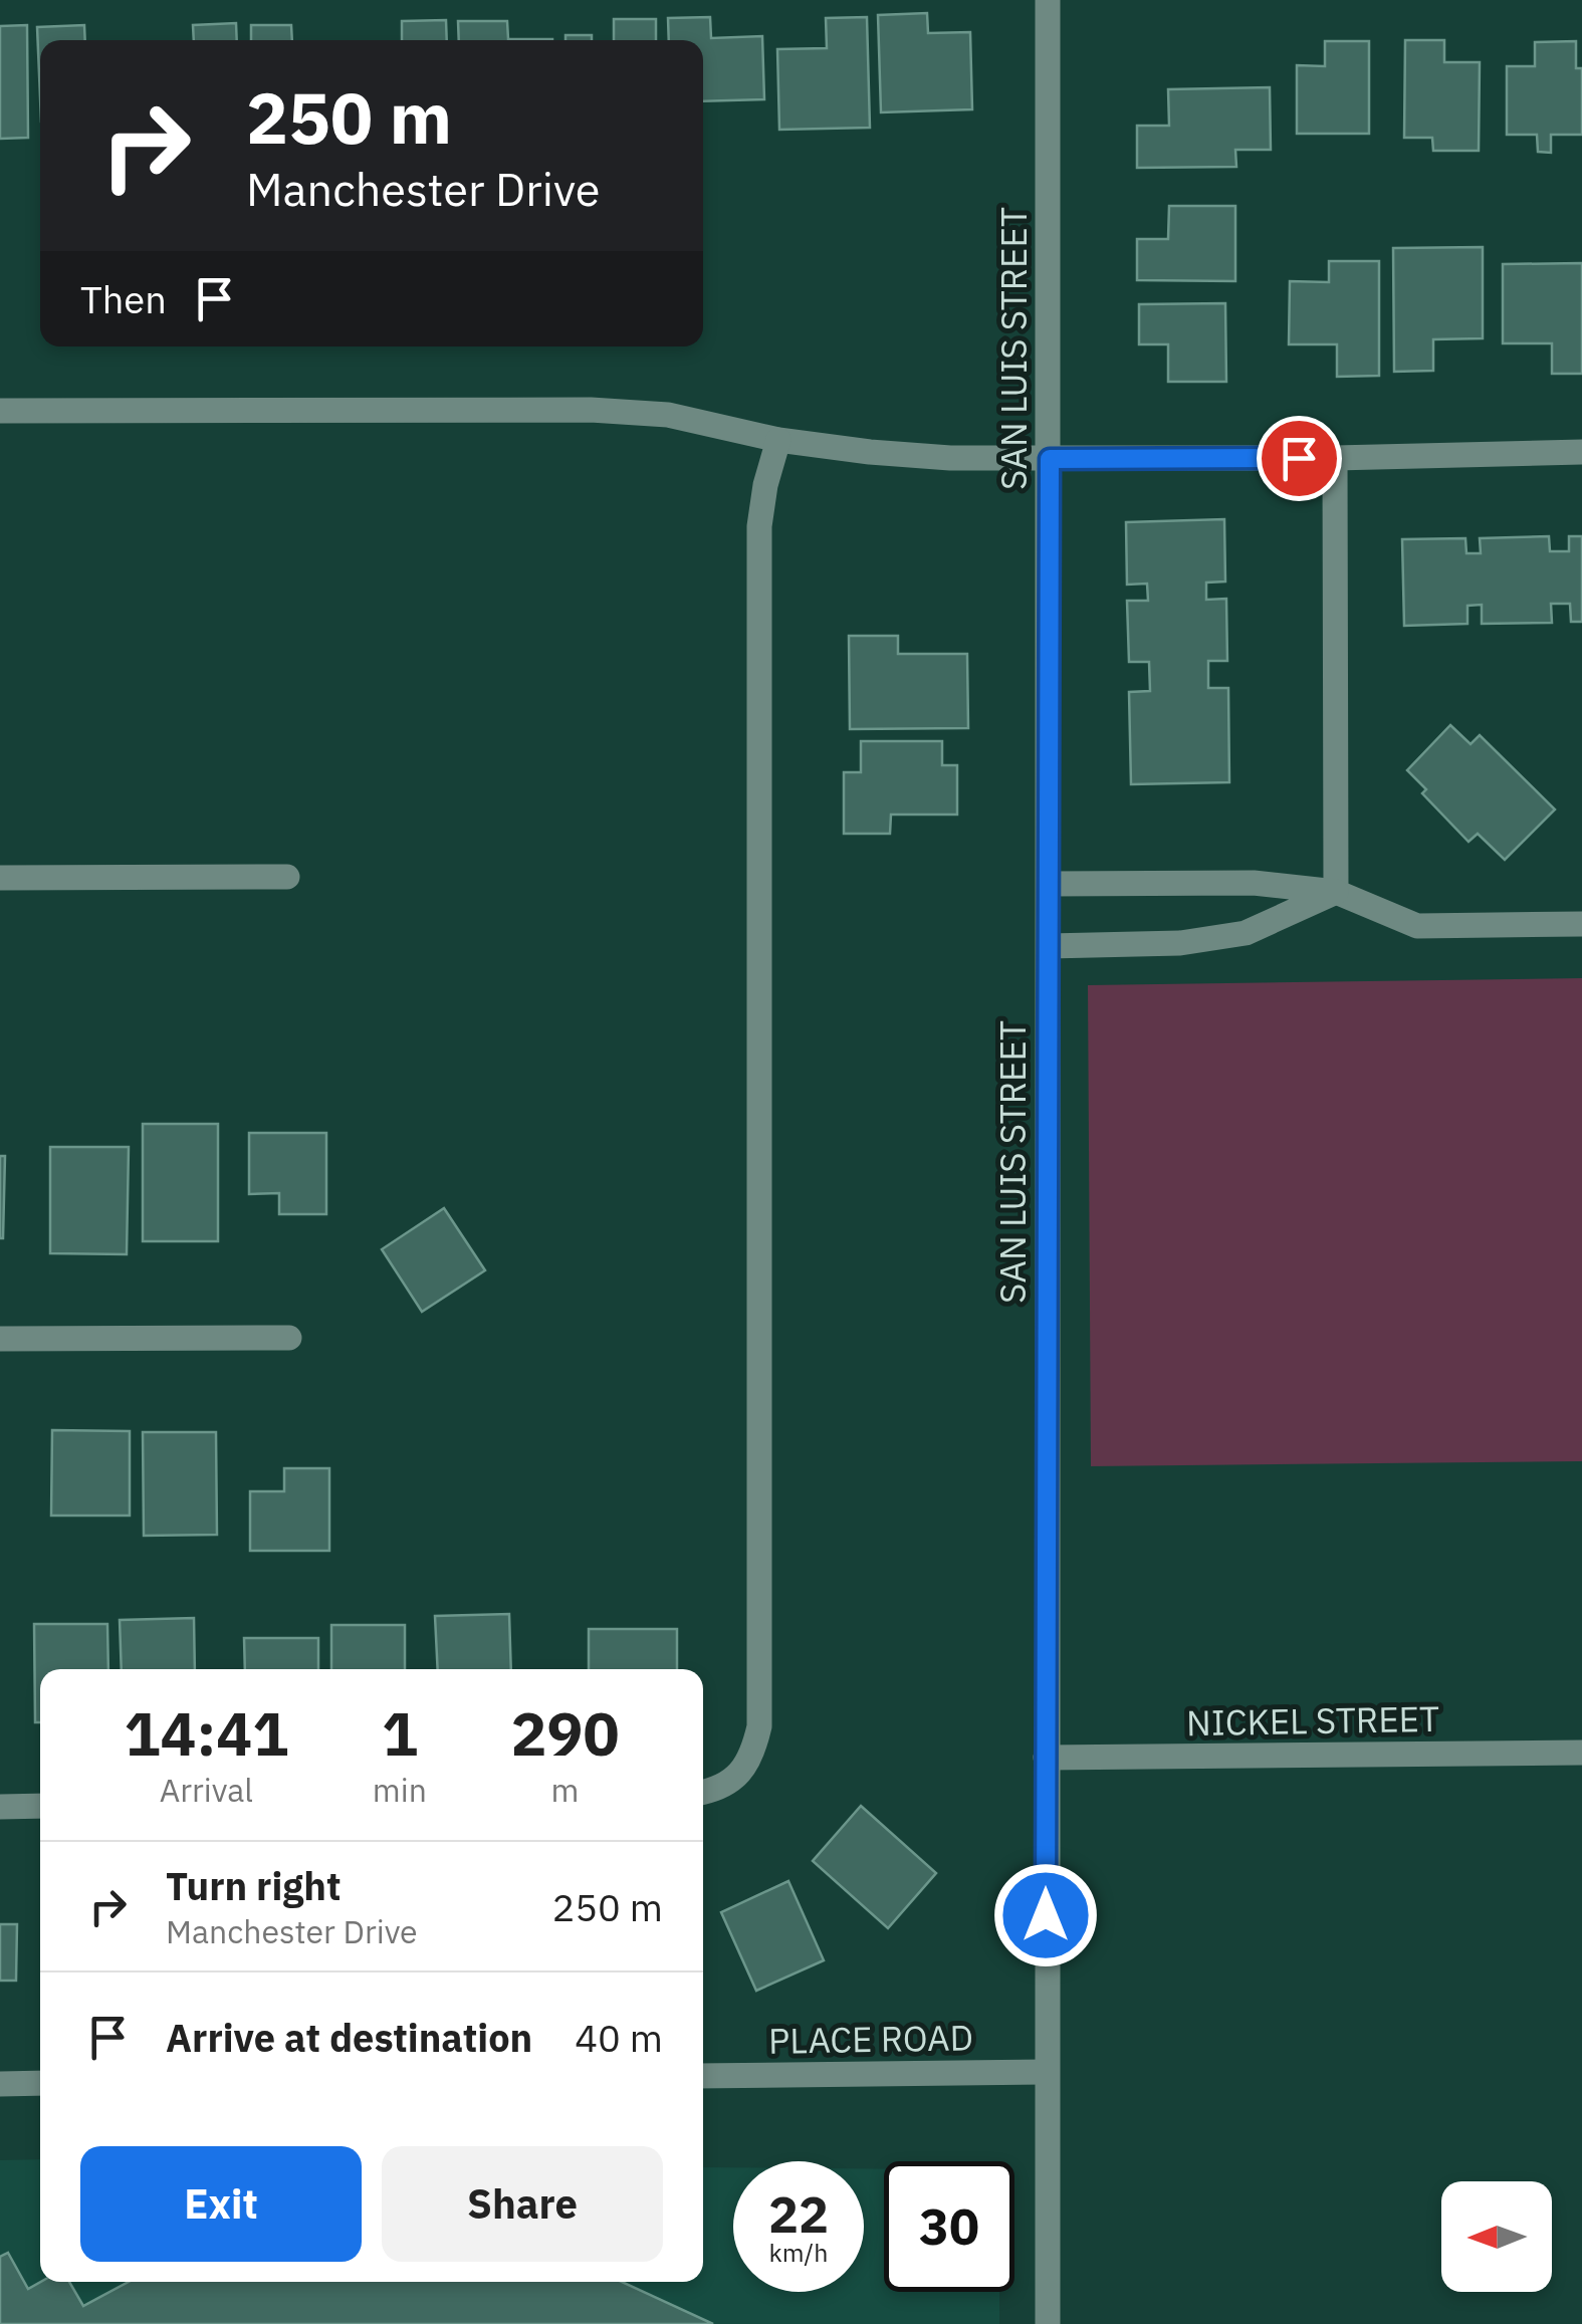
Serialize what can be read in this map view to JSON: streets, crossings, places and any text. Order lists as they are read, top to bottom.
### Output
{
  "streets": {
    "street": ["SAN LUIS STREET", "NICKEL STREET", "PLACE ROAD"]
  },
  "crossings": [
    ["SAN LUIS STREET", "NICKEL STREET"],
    ["SAN LUIS STREET", "PLACE ROAD"]
  ],
  "north": "left",
  "page": {
    "turn": ["250 m", "Manchester Drive"],
    "then": "Then",
    "eta": [
      "14:41",
      "Arrival",
      "1",
      "min",
      "290",
      "m"
    ],
    "list": [
      {
        "name": "Turn right",
        "note": "Manchester Drive",
        "value": "250 m"
      },
      {
        "name": "Arrive at destination",
        "value": "40 m"
      }
    ],
    "buttons": ["Exit", "Share"],
    "speed": "22 km/h",
    "limit": "30"
  }
}
